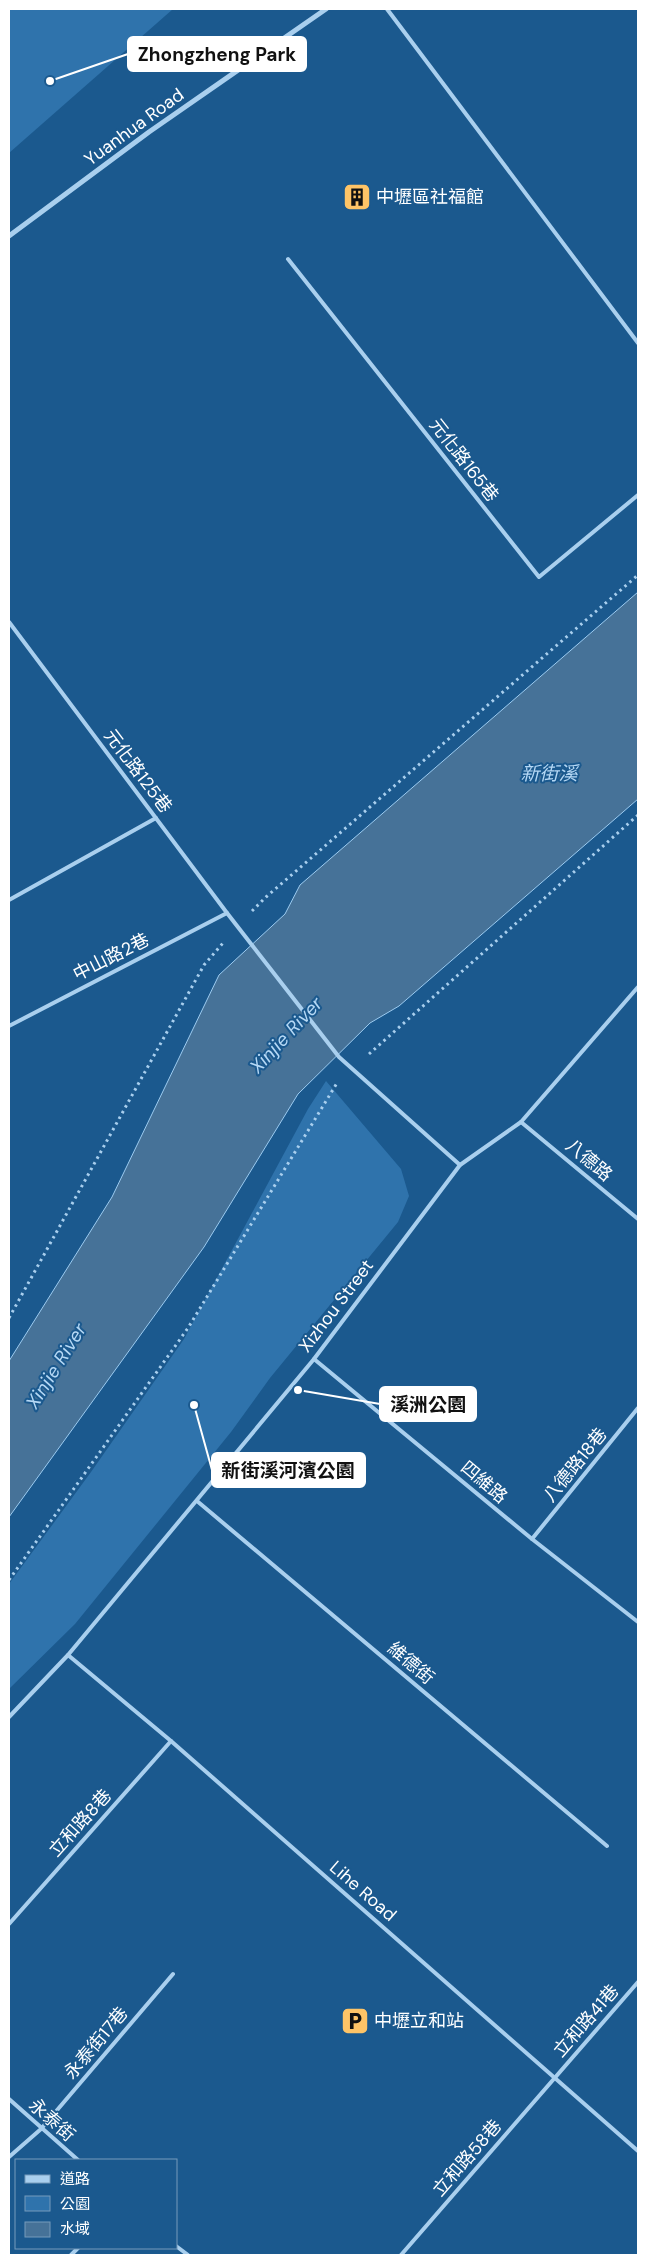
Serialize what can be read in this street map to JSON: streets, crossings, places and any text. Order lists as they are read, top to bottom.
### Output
{
  "streets": {
    "street": ["Yuanhua Road"],
    "lane": [
      "元化路165巷",
      "元化路125巷",
      "中山路2巷",
      "八德路",
      "Xizhou Street",
      "八德路18巷",
      "四維路",
      "維德街",
      "立和路8巷",
      "Lihe Road",
      "立和路41巷",
      "永泰街17巷",
      "永泰街",
      "立和路58巷"
    ]
  },
  "crossings": [
    ["元化路125巷", "中山路2巷"],
    ["元化路125巷", "Xizhou Street"],
    ["八德路", "Xizhou Street"],
    ["Xizhou Street", "四維路"],
    ["Xizhou Street", "維德街"],
    ["Xizhou Street", "Lihe Road"],
    ["八德路18巷", "四維路"],
    ["立和路8巷", "Lihe Road"],
    ["Lihe Road", "立和路41巷"],
    ["Lihe Road", "立和路58巷"],
    ["立和路41巷", "立和路58巷"],
    ["永泰街17巷", "永泰街"]
  ],
  "water": ["新街溪", "Xinjie River"],
  "places": {
    "other": ["Zhongzheng Park", "溪洲公園", "新街溪河濱公園"],
    "building": ["中壢區社福館"],
    "parking": ["中壢立和站"]
  },
  "legend": ["道路", "公園", "水域"]
}
